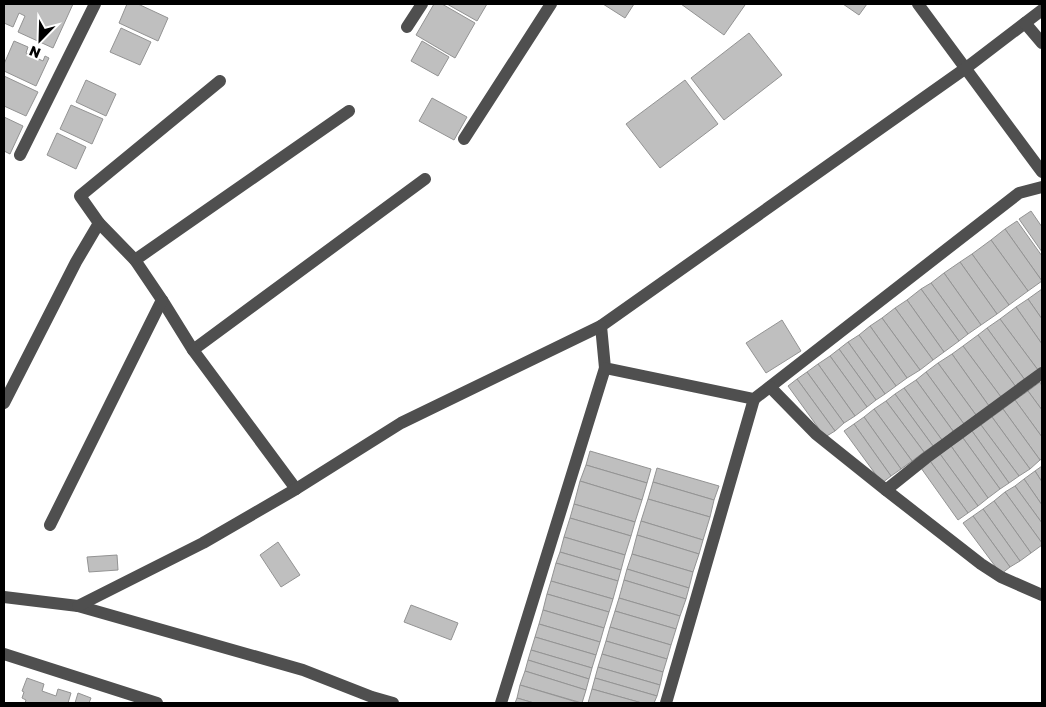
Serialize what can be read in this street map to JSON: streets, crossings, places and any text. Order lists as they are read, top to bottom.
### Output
{
  "north": "bottom left"
}
